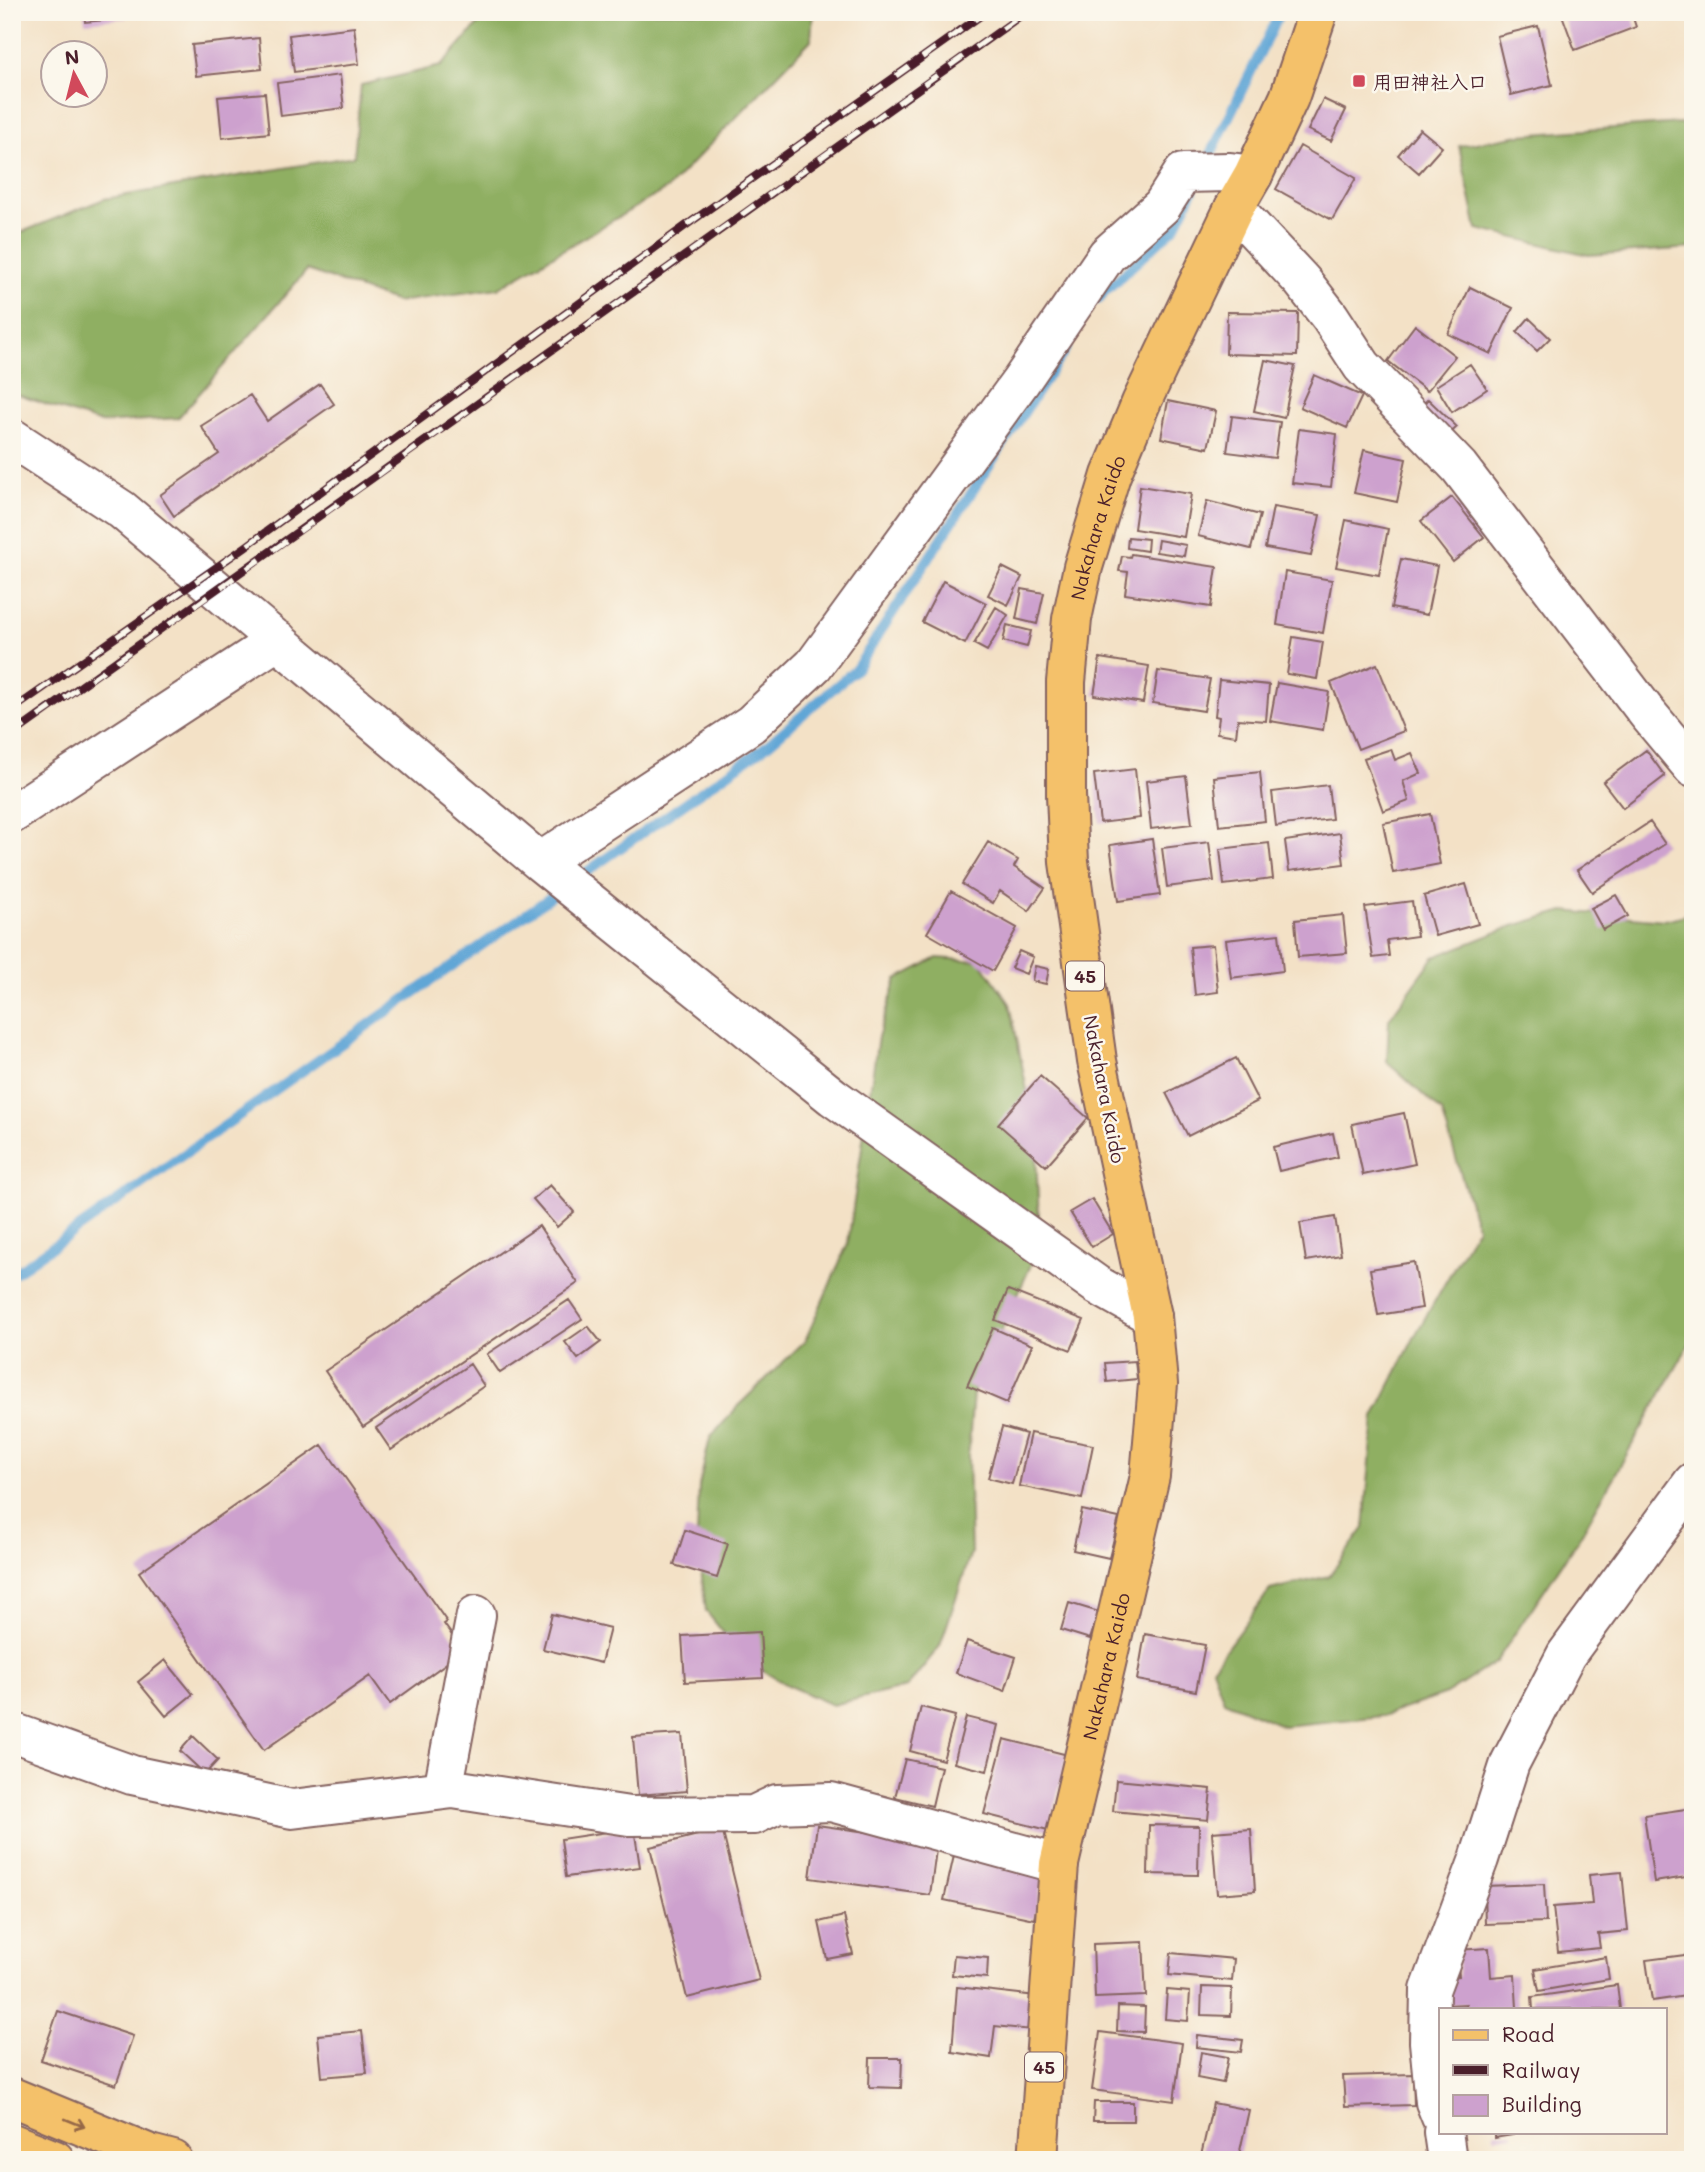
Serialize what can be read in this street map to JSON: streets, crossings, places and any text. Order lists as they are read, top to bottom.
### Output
{
  "streets": {
    "main road": ["Nakahara Kaido", "45"]
  },
  "places": {
    "transit": ["用田神社入口"]
  },
  "legend": ["Road", "Railway", "Building"],
  "north": "top"
}
